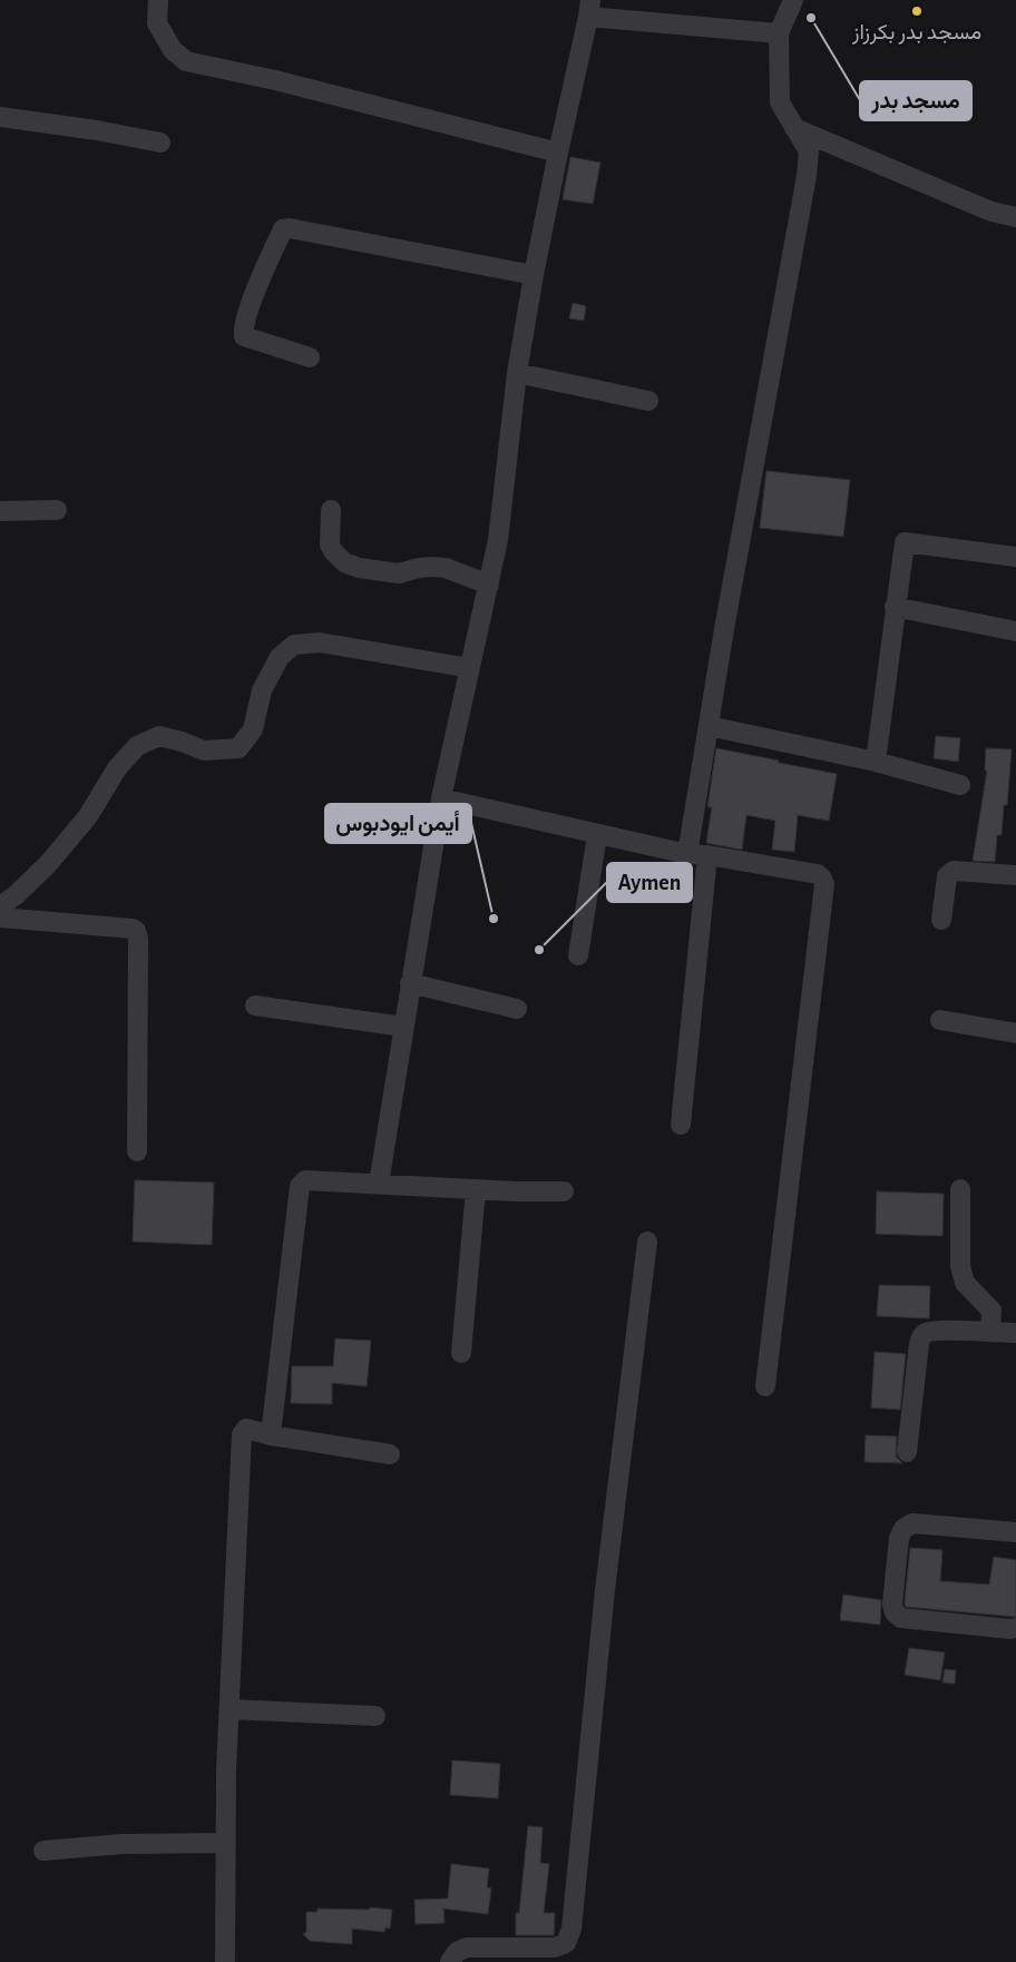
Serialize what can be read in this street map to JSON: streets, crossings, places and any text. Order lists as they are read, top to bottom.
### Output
{
  "places": [
    "مسجد بدر بكرزاز",
    "مسجد بدر",
    "أيمن ايودبوس",
    "Aymen"
  ]
}
